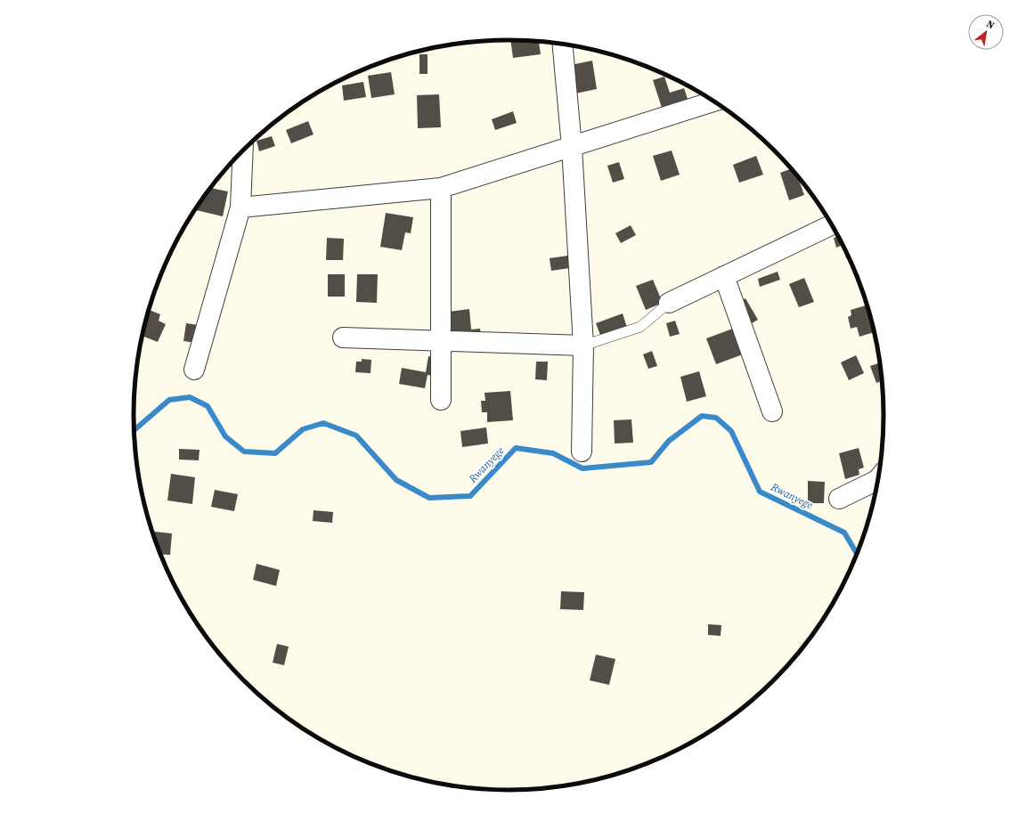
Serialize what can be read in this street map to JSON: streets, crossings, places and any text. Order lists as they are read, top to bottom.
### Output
{
  "water": ["Rwanyege"],
  "north": "top right"
}
